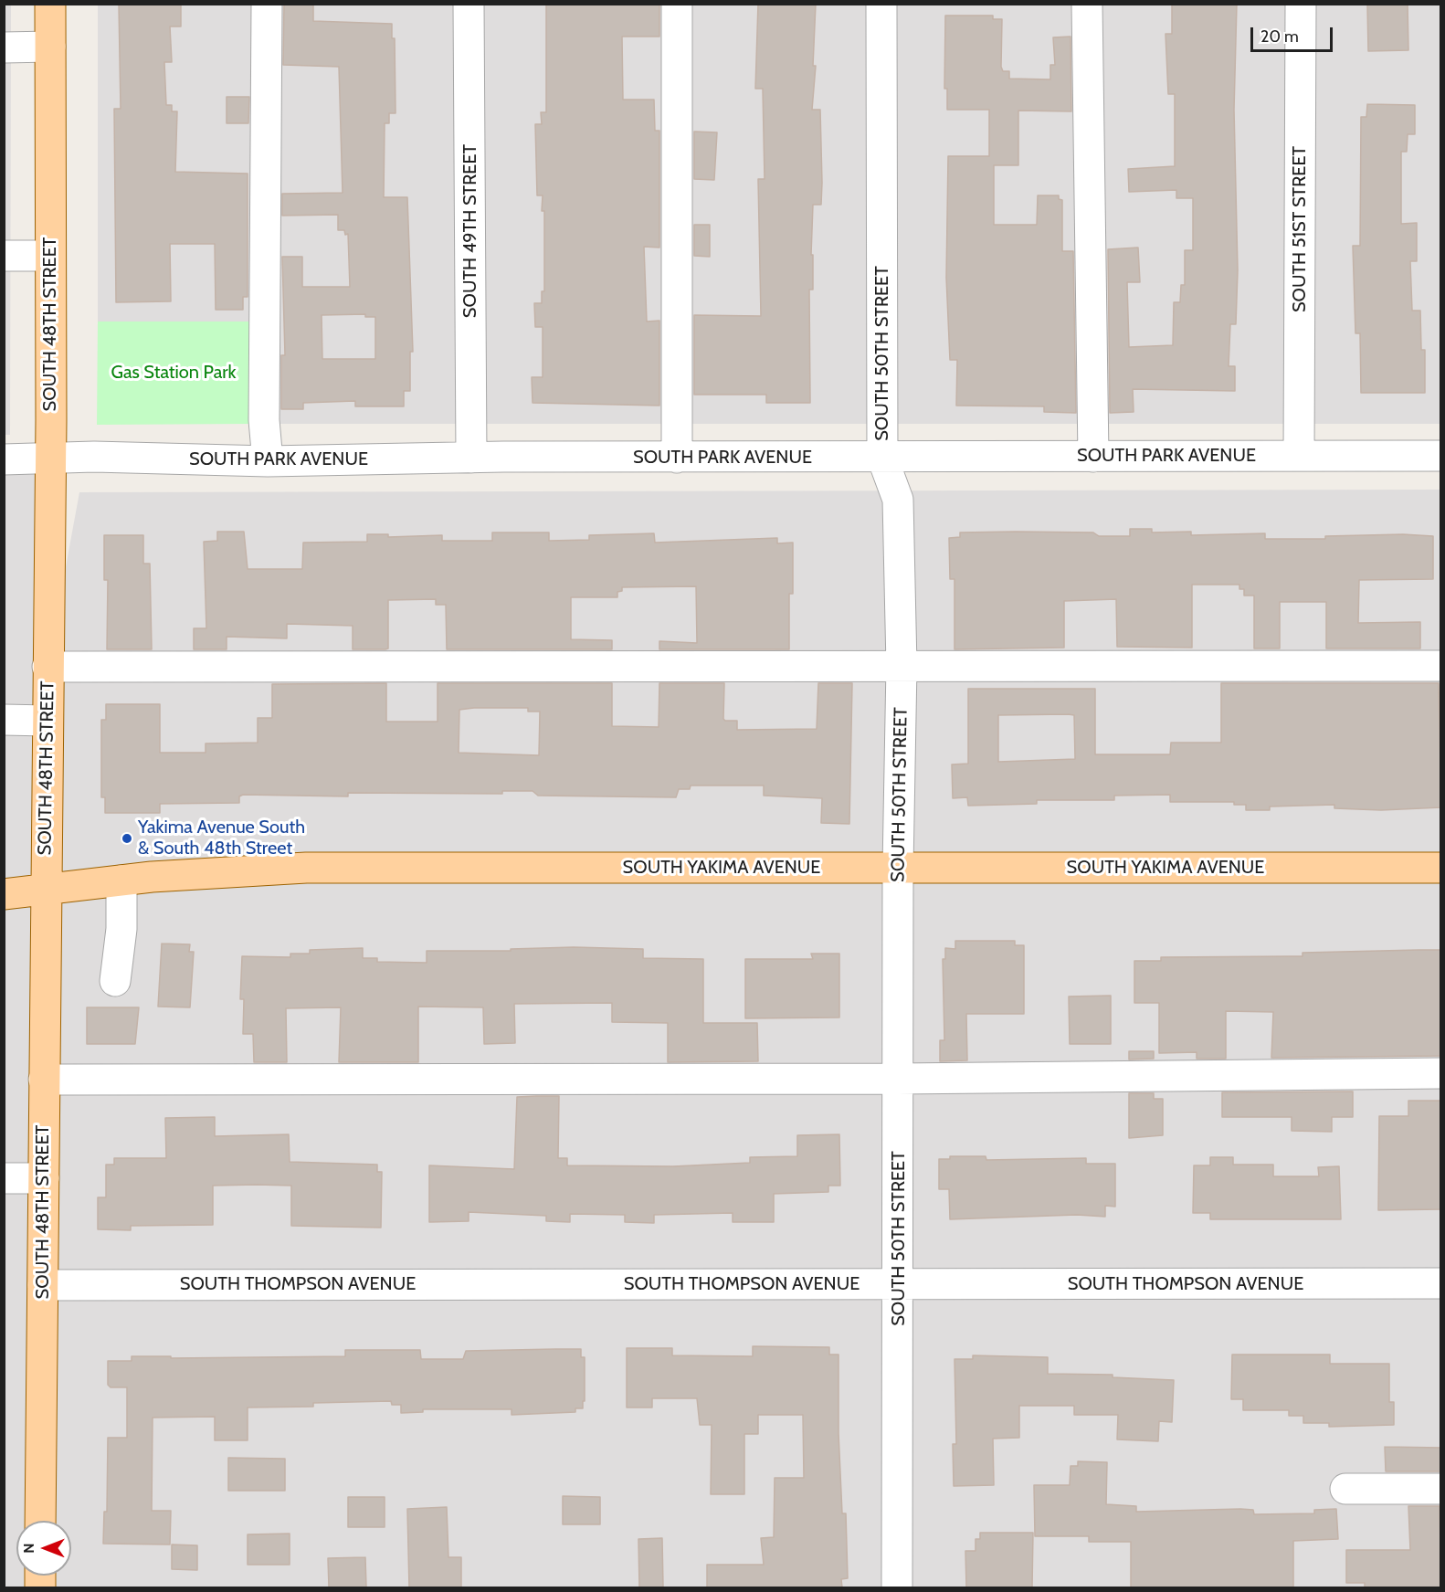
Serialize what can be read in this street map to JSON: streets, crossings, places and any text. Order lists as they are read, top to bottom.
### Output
{
  "streets": {
    "main road": ["SOUTH 48TH STREET", "SOUTH YAKIMA AVENUE"],
    "street": [
      "SOUTH 51ST STREET",
      "SOUTH 49TH STREET",
      "SOUTH 50TH STREET",
      "SOUTH PARK AVENUE",
      "SOUTH THOMPSON AVENUE"
    ]
  },
  "crossings": [
    ["SOUTH 51ST STREET", "SOUTH PARK AVENUE"],
    ["SOUTH 49TH STREET", "SOUTH PARK AVENUE"],
    ["SOUTH 48TH STREET", "SOUTH PARK AVENUE"],
    ["SOUTH 48TH STREET", "SOUTH YAKIMA AVENUE"],
    ["SOUTH 48TH STREET", "SOUTH THOMPSON AVENUE"],
    ["SOUTH 50TH STREET", "SOUTH PARK AVENUE"],
    ["SOUTH 50TH STREET", "SOUTH YAKIMA AVENUE"],
    ["SOUTH 50TH STREET", "SOUTH THOMPSON AVENUE"]
  ],
  "parks": ["Gas Station Park"],
  "places": ["Yakima Avenue South & South 48th Street"],
  "scale_bar": "20 m",
  "north": "left"
}
